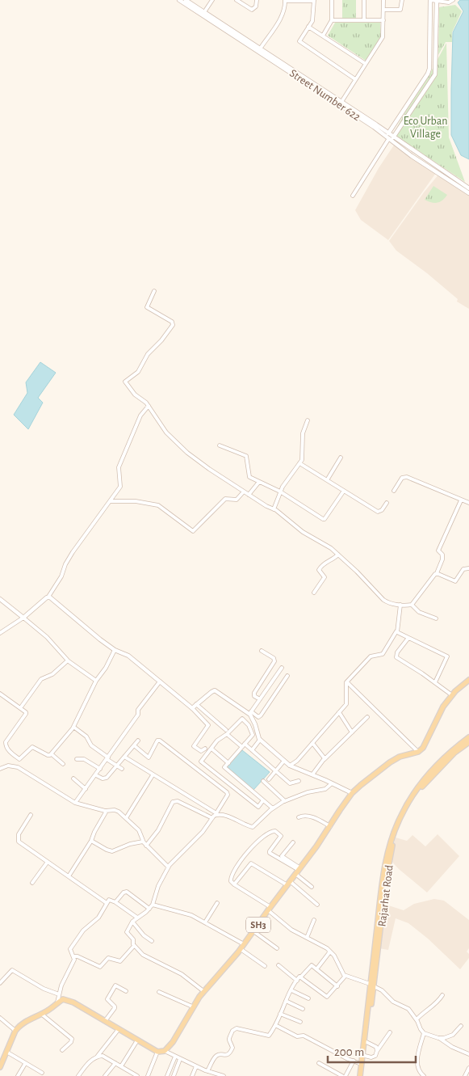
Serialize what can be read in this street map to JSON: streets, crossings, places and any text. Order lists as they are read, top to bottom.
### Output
{
  "streets": {
    "main road": ["Rajarhat Road", "SH3"],
    "street": ["Street Number 622"]
  },
  "parks": ["Eco Urban Village"],
  "scale_bar": "200 m"
}
